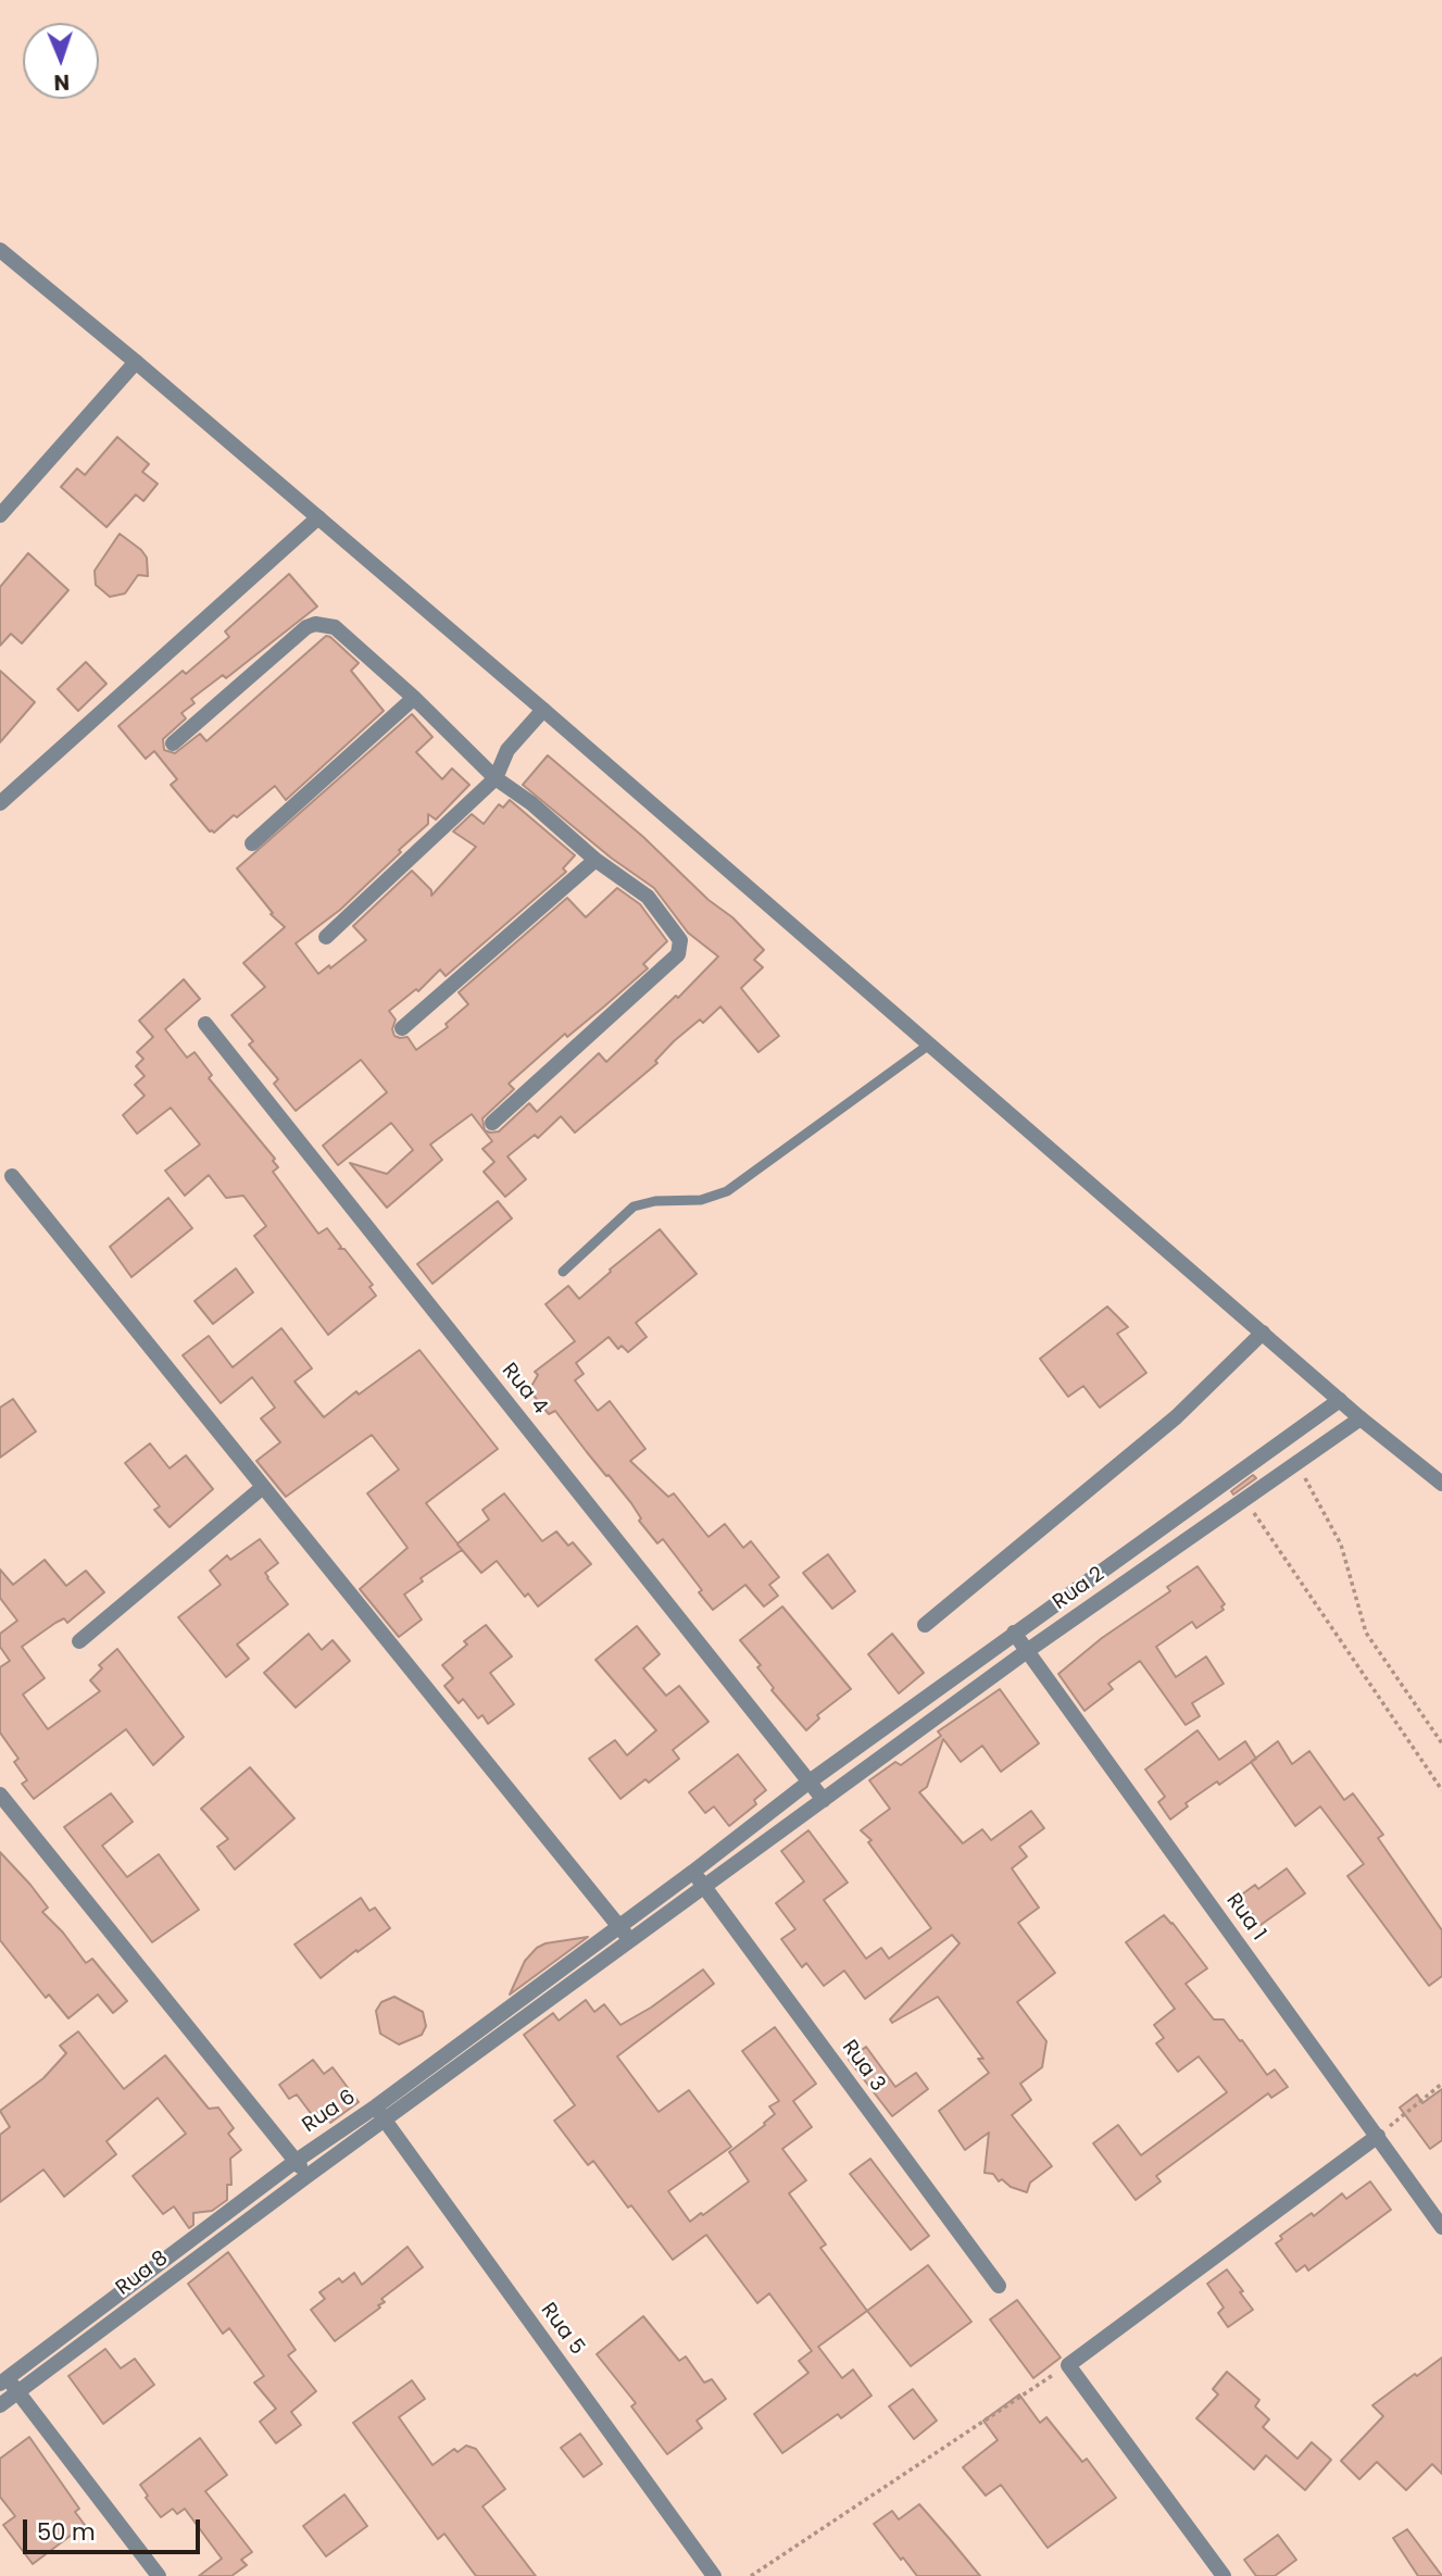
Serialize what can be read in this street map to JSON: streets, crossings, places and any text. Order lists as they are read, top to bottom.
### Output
{
  "streets": {
    "street": [
      "Rua 4",
      "Rua 2",
      "Rua 1",
      "Rua 3",
      "Rua 6",
      "Rua 8",
      "Rua 5"
    ]
  },
  "crossings": [
    ["Rua 4", "Rua 2"],
    ["Rua 2", "Rua 1"],
    ["Rua 3", "Rua 6"],
    ["Rua 6", "Rua 8"],
    ["Rua 6", "Rua 5"]
  ],
  "scale_bar": "50 m",
  "north": "bottom"
}
